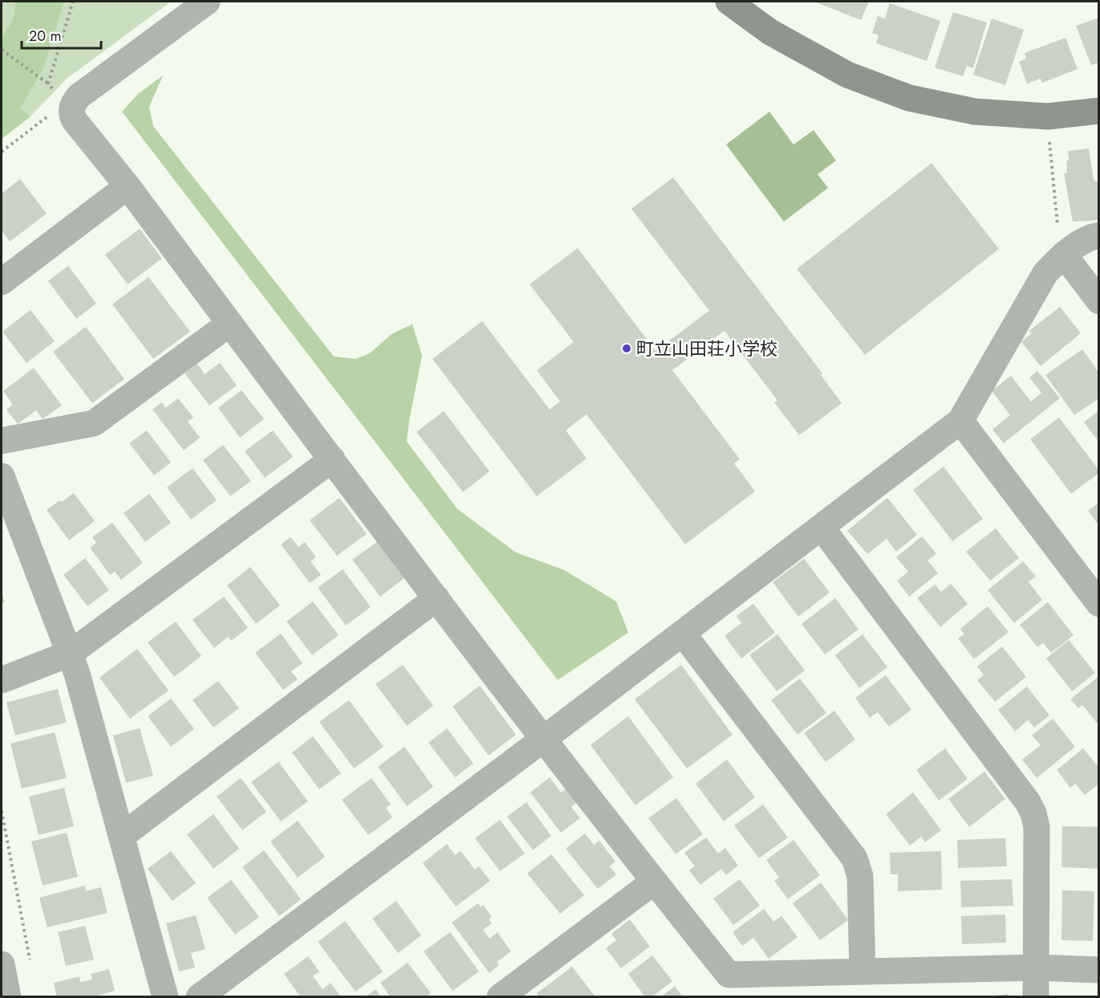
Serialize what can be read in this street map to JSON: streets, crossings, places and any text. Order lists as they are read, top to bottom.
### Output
{
  "places": ["町立山田荘小学校"],
  "scale_bar": "20 m"
}
